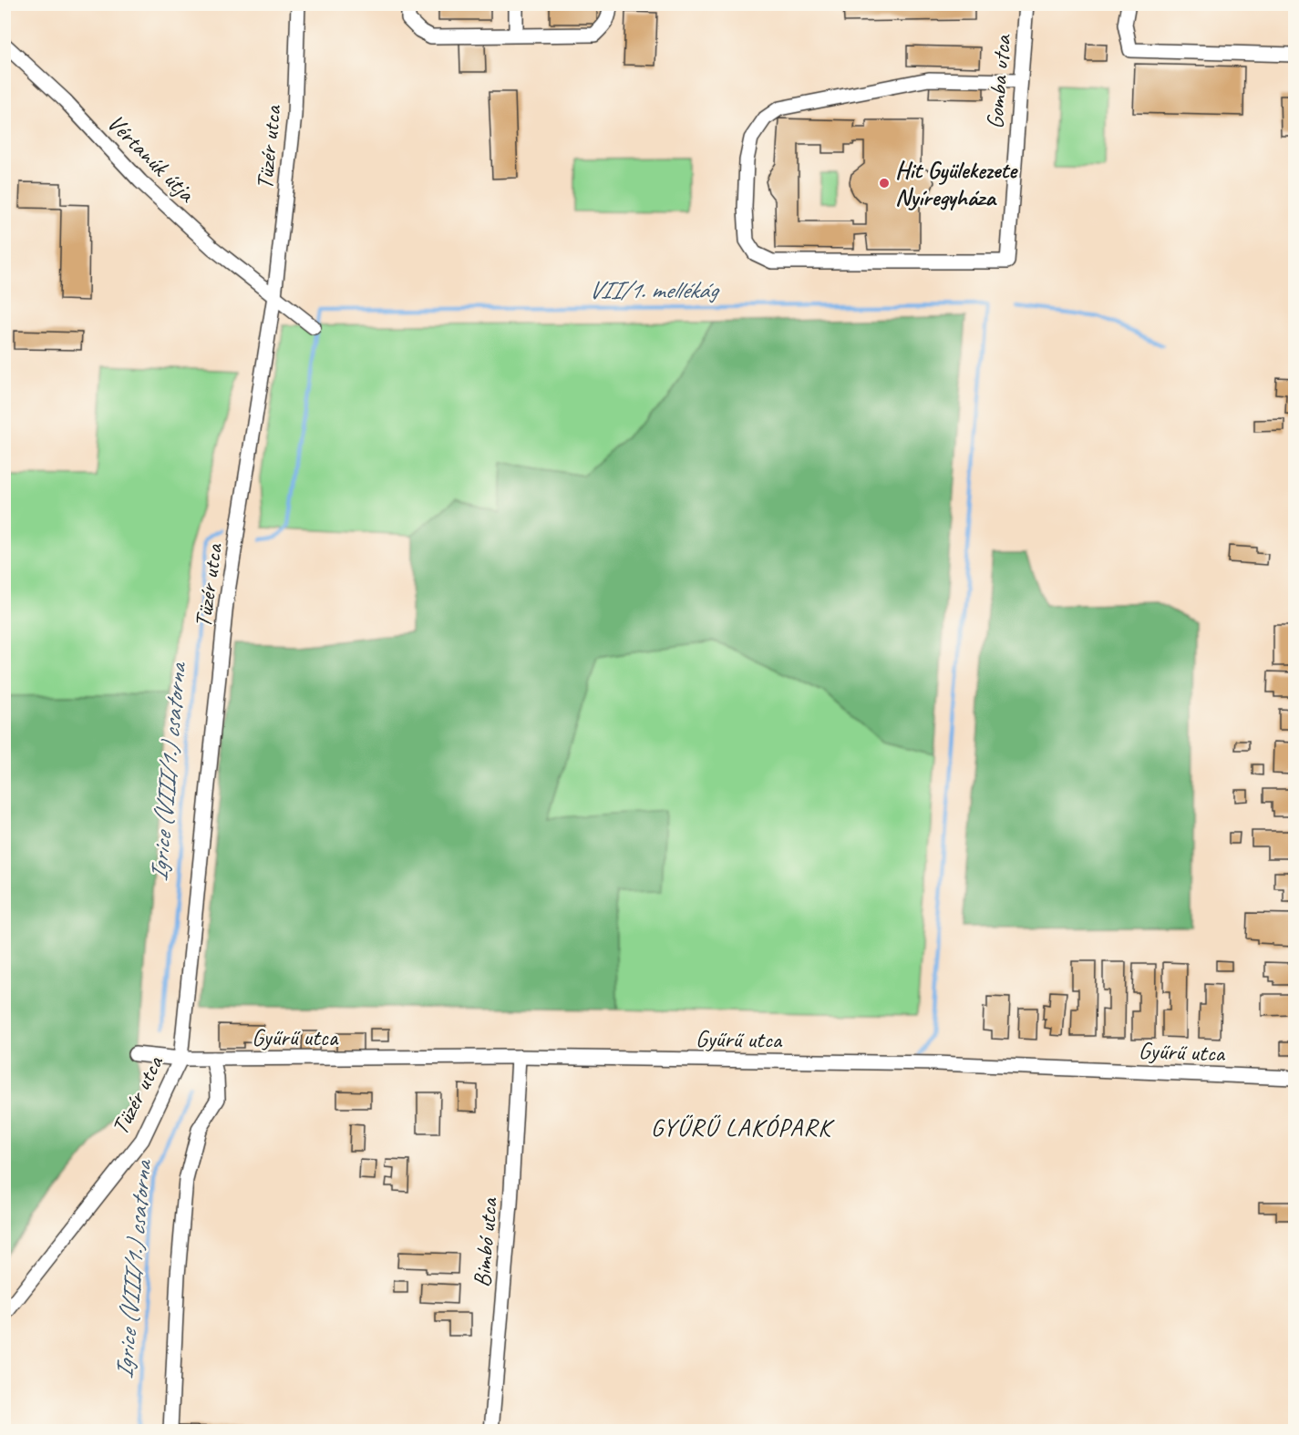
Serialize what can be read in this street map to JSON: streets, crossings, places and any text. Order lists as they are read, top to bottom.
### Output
{
  "streets": {
    "street": [
      "Gomba utca",
      "Tüzér utca",
      "Vértanúk útja",
      "Gyűrű utca",
      "Bimbó utca"
    ]
  },
  "crossings": [
    ["Tüzér utca", "Vértanúk útja"],
    ["Tüzér utca", "Gyűrű utca"],
    ["Gyűrű utca", "Bimbó utca"]
  ],
  "districts": ["GYŰRŰ LAKÓPARK"],
  "water": ["VII/1. mellékág", "Igrice (VIII/1.) csatorna"],
  "places": ["Hit Gyülekezete Nyíregyháza"]
}
